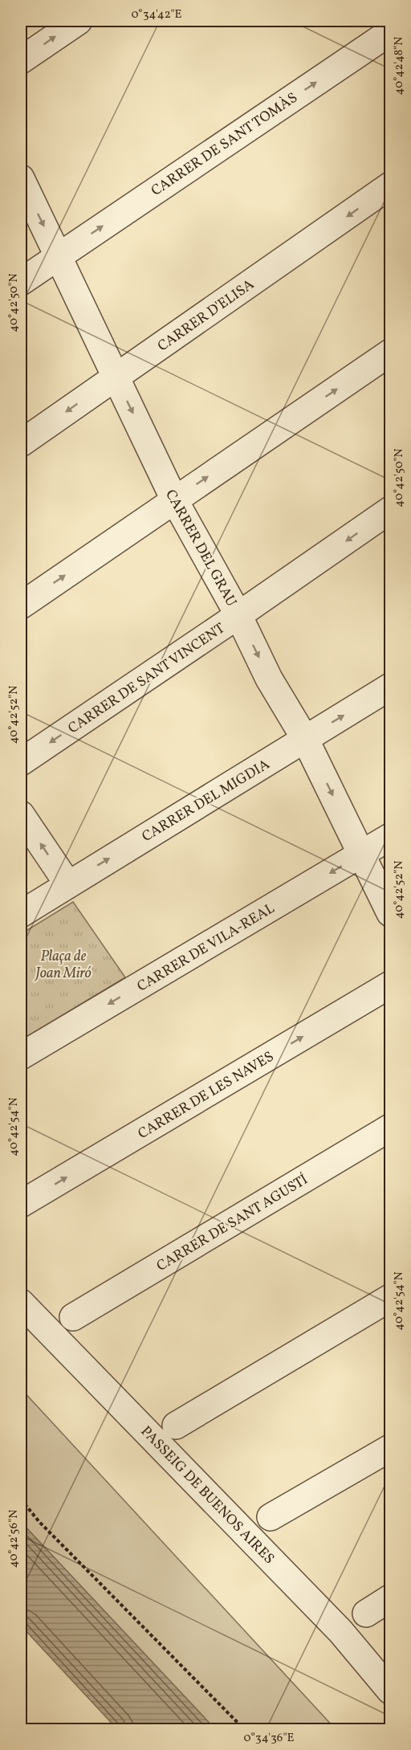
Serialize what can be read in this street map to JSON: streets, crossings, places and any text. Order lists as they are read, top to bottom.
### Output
{
  "streets": {
    "street": [
      "CARRER DE SANT TOMÀS",
      "CARRER D'ELISA",
      "CARRER DEL GRAU",
      "CARRER DE SANT VINCENT",
      "CARRER DEL MIGDIA",
      "CARRER DE VILA-REAL",
      "CARRER DE LES NAVES",
      "CARRER DE SANT AGUSTÍ",
      "PASSEIG DE BUENOS AIRES"
    ]
  },
  "crossings": [
    ["CARRER DE SANT TOMÀS", "CARRER DEL GRAU"],
    ["CARRER D'ELISA", "CARRER DEL GRAU"],
    ["CARRER DEL GRAU", "CARRER DE SANT VINCENT"],
    ["CARRER DEL GRAU", "CARRER DEL MIGDIA"],
    ["CARRER DEL GRAU", "CARRER DE VILA-REAL"]
  ],
  "one_way": [
    "CARRER DE SANT TOMÀS",
    "CARRER DEL GRAU",
    "CARRER DEL MIGDIA",
    "CARRER DE VILA-REAL",
    "CARRER DE LES NAVES"
  ],
  "parks": ["Plaça de Joan Miró"],
  "coordinates": [
    "0°34'42\"E",
    "40°42'48\"N",
    "40°42'50\"N",
    "40°42'52\"N",
    "40°42'54\"N",
    "40°42'56\"N",
    "0°34'36\"E"
  ]
}
